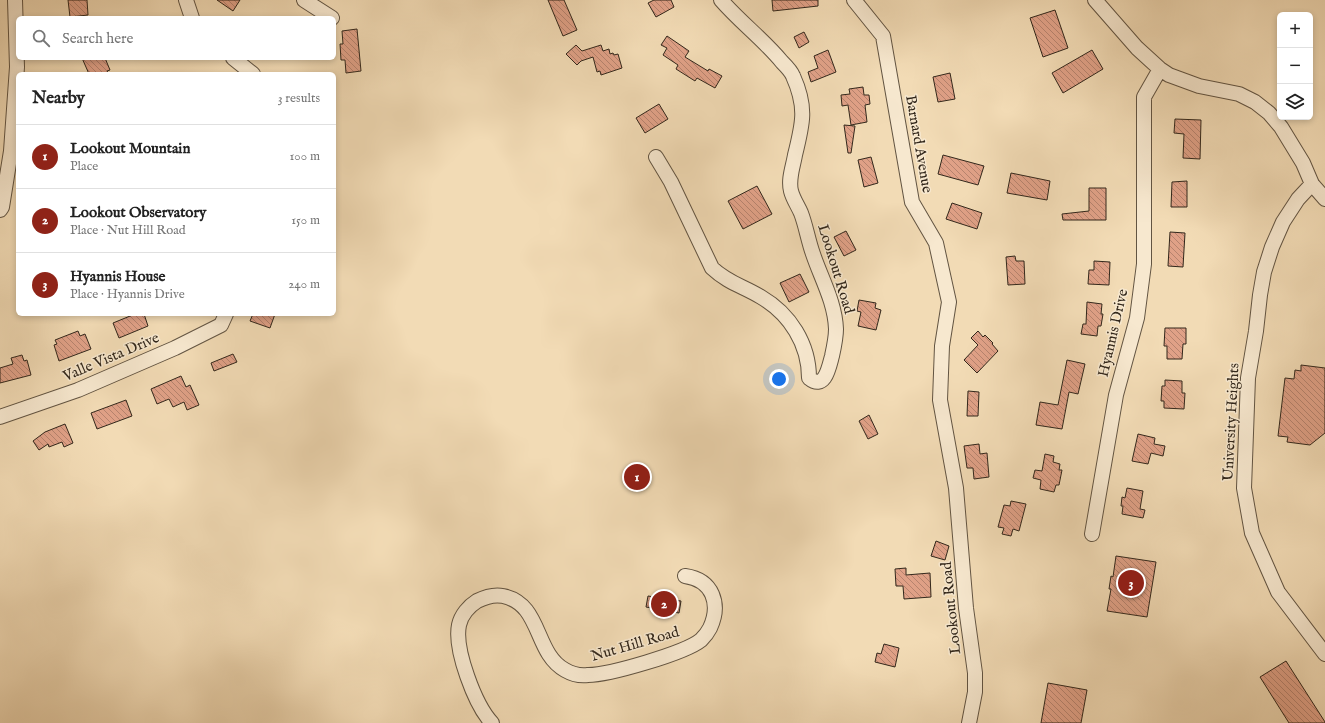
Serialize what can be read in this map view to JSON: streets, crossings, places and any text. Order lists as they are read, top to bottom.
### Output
{
  "streets": {
    "street": [
      "Barnard Avenue",
      "Lookout Road",
      "Hyannis Drive",
      "Valle Vista Drive",
      "University Heights",
      "Nut Hill Road"
    ]
  },
  "crossings": [
    ["Barnard Avenue", "Lookout Road"]
  ],
  "page": {
    "map_buttons": ["+", "−"],
    "search": "Search here",
    "heading": ["Nearby", "3 results"],
    "list": [
      {
        "mark": "1",
        "name": "Lookout Mountain",
        "note": "Place",
        "value": "100 m"
      },
      {
        "mark": "2",
        "name": "Lookout Observatory",
        "note": "Place · Nut Hill Road",
        "value": "150 m"
      },
      {
        "mark": "3",
        "name": "Hyannis House",
        "note": "Place · Hyannis Drive",
        "value": "240 m"
      }
    ],
    "pins": ["1", "3", "2"]
  }
}
